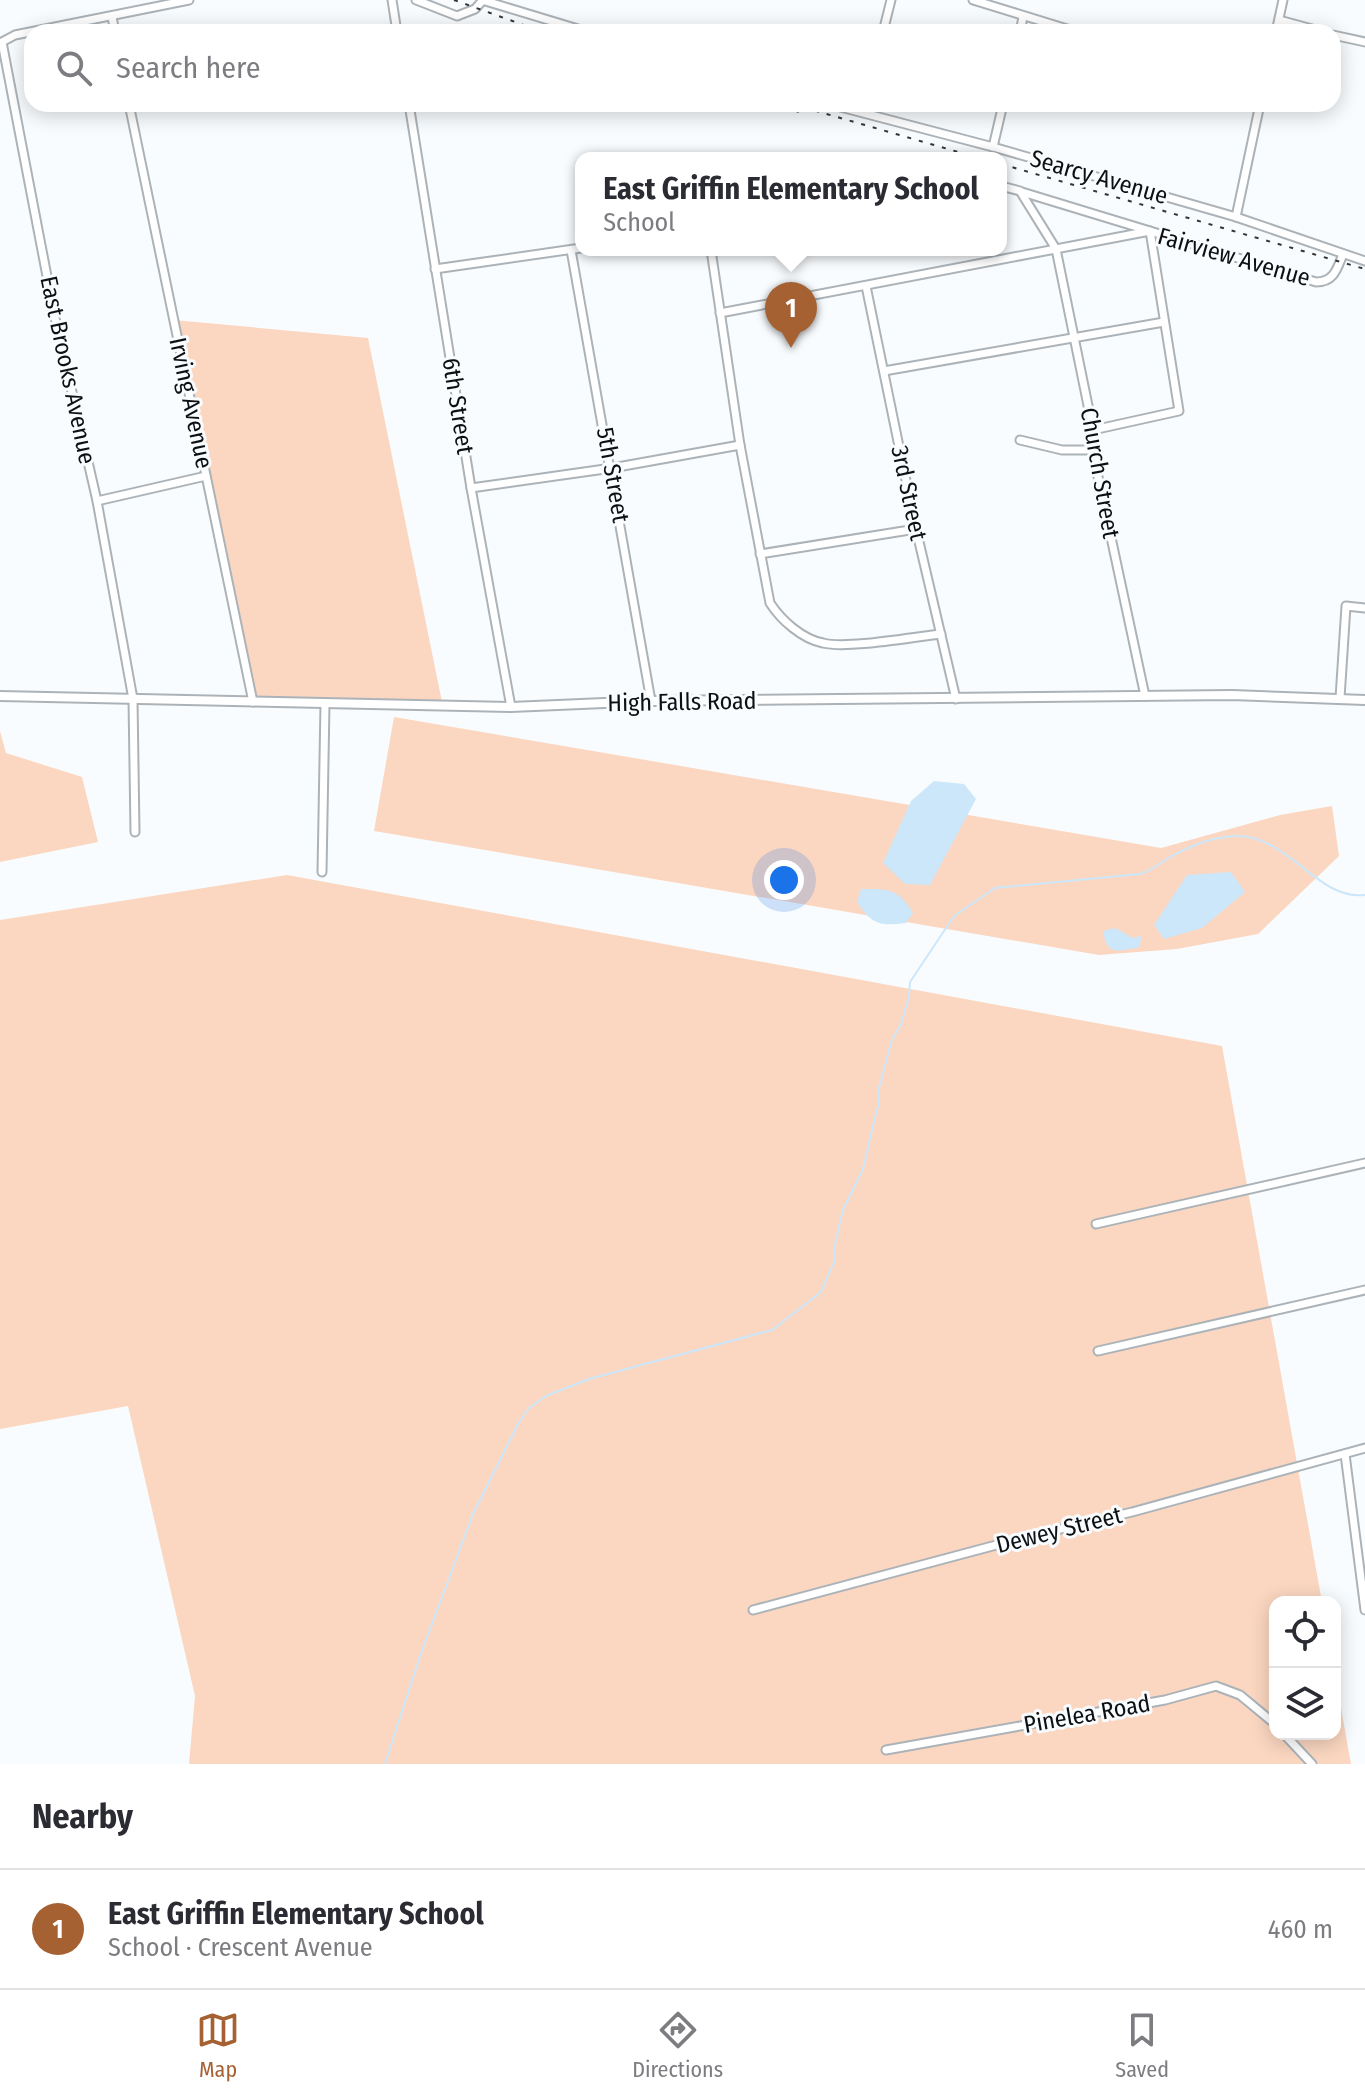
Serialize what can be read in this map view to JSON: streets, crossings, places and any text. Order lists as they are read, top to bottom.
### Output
{
  "streets": {
    "street": [
      "Searcy Avenue",
      "Fairview Avenue",
      "East Brooks Avenue",
      "Irving Avenue",
      "6th Street",
      "Church Street",
      "5th Street",
      "3rd Street",
      "High Falls Road",
      "Dewey Street",
      "Pinelea Road"
    ]
  },
  "crossings": [
    ["Searcy Avenue", "Fairview Avenue"],
    ["Fairview Avenue", "Church Street"],
    ["Fairview Avenue", "3rd Street"],
    ["East Brooks Avenue", "High Falls Road"],
    ["Irving Avenue", "High Falls Road"],
    ["6th Street", "High Falls Road"],
    ["Church Street", "High Falls Road"],
    ["5th Street", "High Falls Road"],
    ["3rd Street", "High Falls Road"]
  ],
  "page": {
    "search": "Search here",
    "popup": ["East Griffin Elementary School", "School"],
    "pins": "1",
    "heading": "Nearby",
    "list": [
      {
        "mark": "1",
        "name": "East Griffin Elementary School",
        "note": "School · Crescent Avenue",
        "value": "460 m"
      }
    ],
    "nav": ["Map", "Directions", "Saved"]
  }
}
